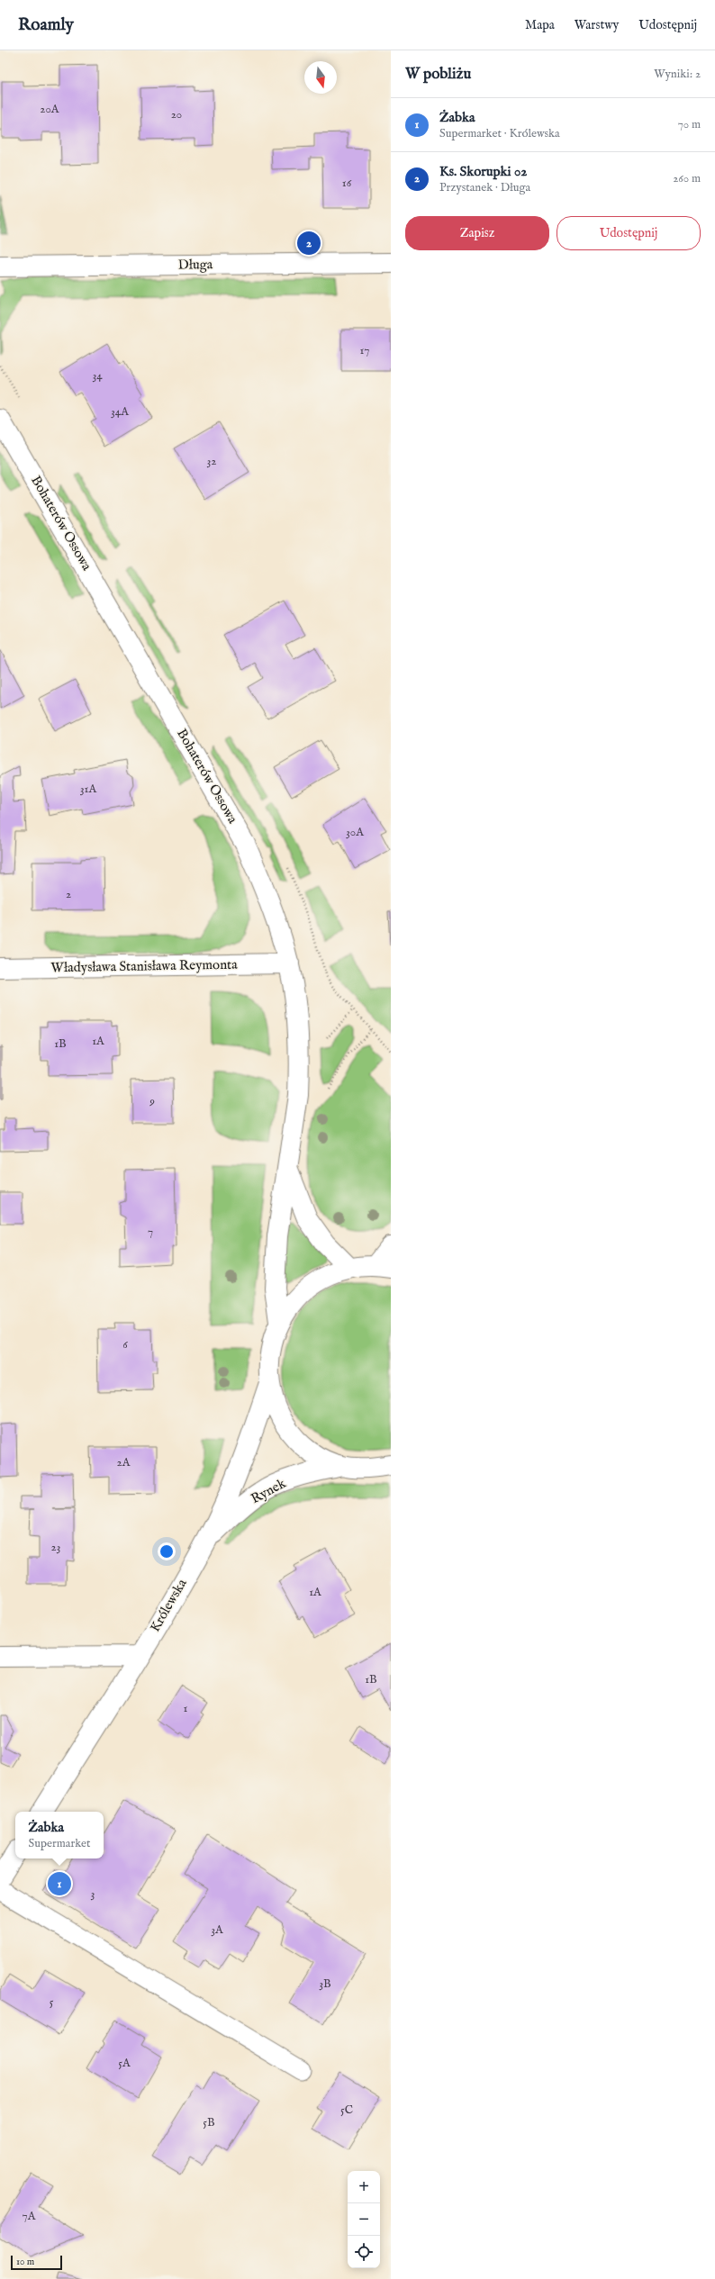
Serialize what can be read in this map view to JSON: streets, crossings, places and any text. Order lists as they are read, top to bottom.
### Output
{
  "streets": {
    "street": [
      "Długa",
      "Bohaterów Ossowa",
      "Władysława Stanisława Reymonta",
      "Rynek",
      "Królewska"
    ]
  },
  "crossings": [
    ["Bohaterów Ossowa", "Władysława Stanisława Reymonta"],
    ["Rynek", "Królewska"]
  ],
  "house_numbers": [
    "20A",
    "20",
    "16",
    "17",
    "34",
    "34A",
    "32",
    "31A",
    "30A",
    "2",
    "1A",
    "1B",
    "9",
    "7",
    "6",
    "2A",
    "23",
    "1A",
    "1B",
    "1",
    "3",
    "3A",
    "3B",
    "5",
    "5A",
    "5C",
    "5B",
    "7A"
  ],
  "scale_bar": "10 m",
  "north": "bottom",
  "page": {
    "header": "Roamly",
    "nav": ["Mapa", "Warstwy", "Udostępnij"],
    "heading": ["W pobliżu", "Wyniki: 2"],
    "list": [
      {
        "mark": "1",
        "name": "Żabka",
        "note": "Supermarket · Królewska",
        "value": "70 m"
      },
      {
        "mark": "2",
        "name": "Ks. Skorupki 02",
        "note": "Przystanek · Długa",
        "value": "260 m"
      }
    ],
    "buttons": ["Zapisz", "Udostępnij"],
    "pins": ["2", "1"],
    "popup": ["Żabka", "Supermarket"],
    "map_buttons": ["+", "−"],
    "scale": "10 m"
  }
}
